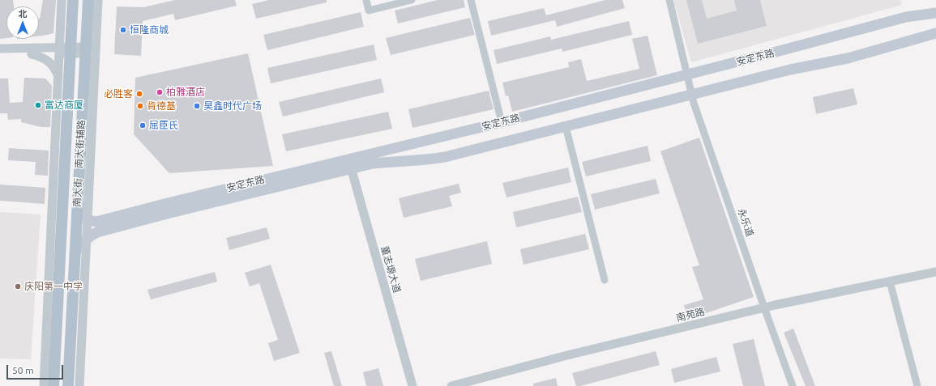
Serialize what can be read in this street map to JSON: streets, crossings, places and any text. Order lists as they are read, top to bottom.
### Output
{
  "streets": {
    "main road": ["安定东路", "南大街"],
    "street": [
      "南大街辅路",
      "永乐道",
      "董志塬大道",
      "南苑路"
    ]
  },
  "crossings": [
    ["安定东路", "南大街辅路"],
    ["安定东路", "南大街"],
    ["安定东路", "永乐道"],
    ["安定东路", "董志塬大道"],
    ["永乐道", "南苑路"]
  ],
  "places": [
    "恒隆商城",
    "柏雅酒店",
    "必胜客",
    "富达商厦",
    "肯德基",
    "昊鑫时代广场",
    "屈臣氏",
    "庆阳第一中学"
  ],
  "scale_bar": "50 m",
  "north": "top"
}
